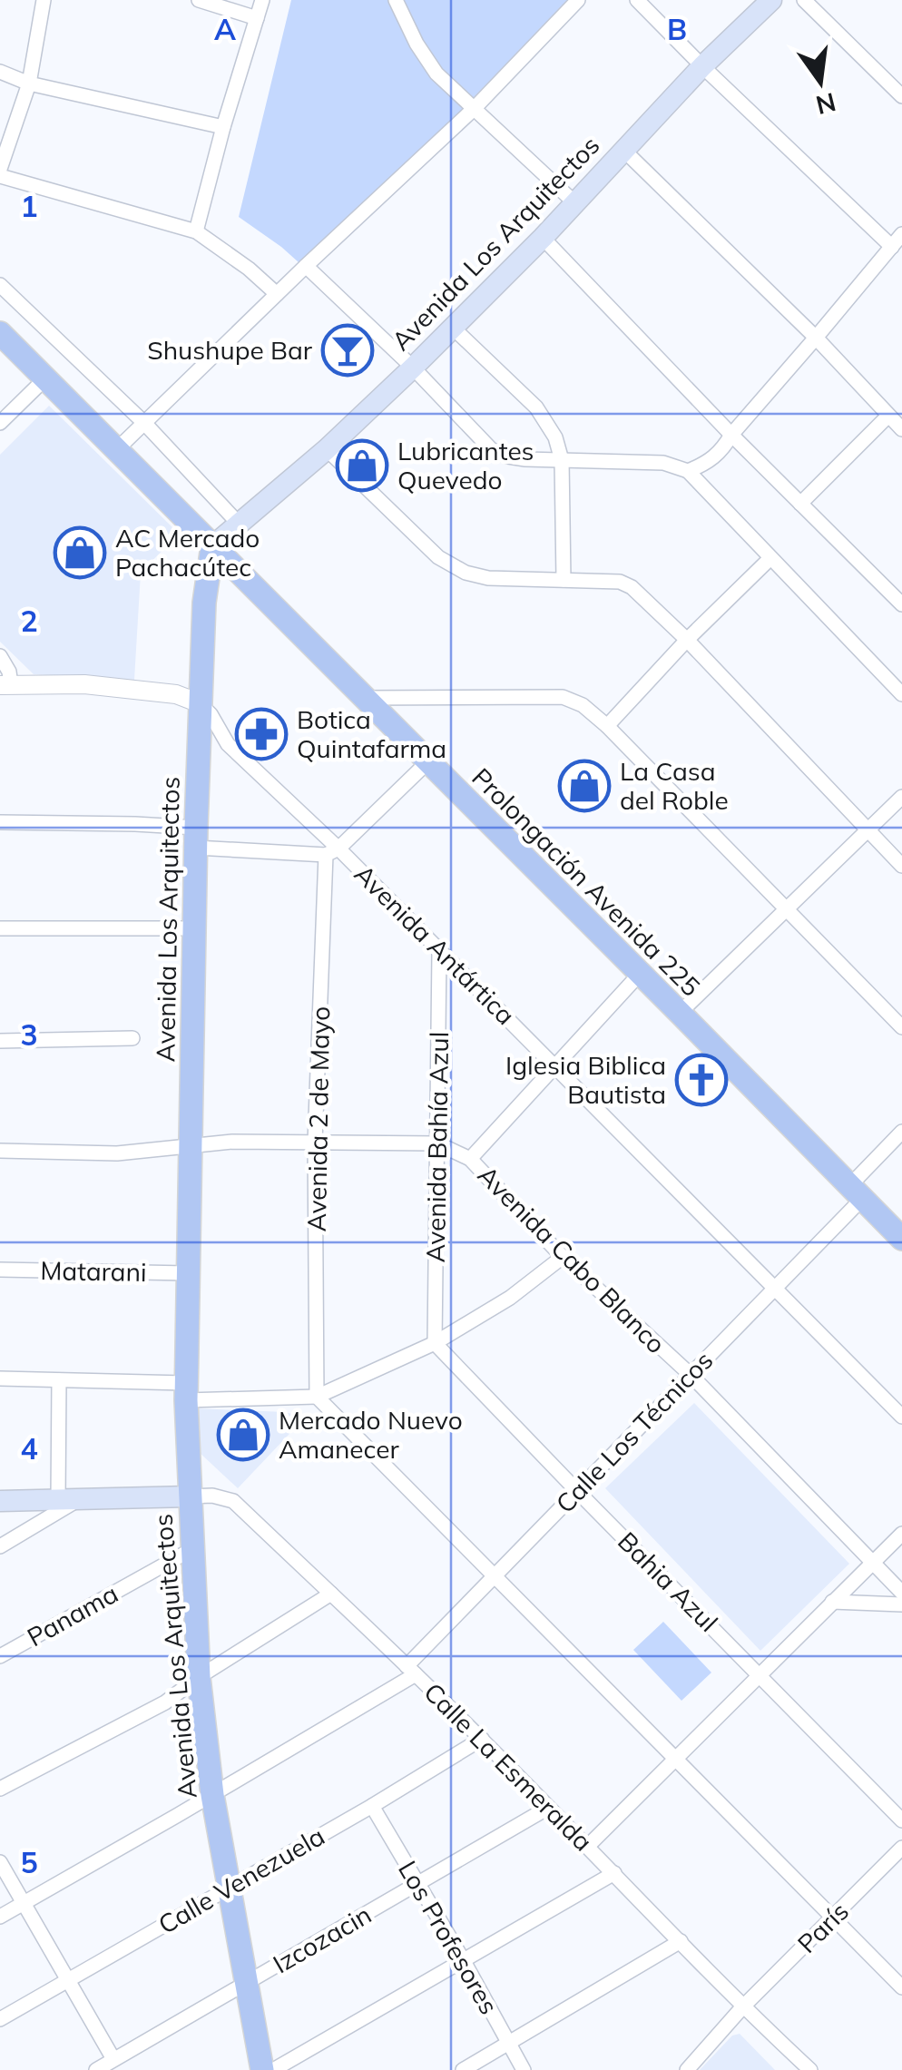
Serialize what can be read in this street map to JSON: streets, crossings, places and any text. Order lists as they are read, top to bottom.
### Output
{
  "streets": {
    "main road": ["Avenida Los Arquitectos", "Prolongación Avenida 225"],
    "street": [
      "Avenida Antártica",
      "Avenida 2 de Mayo",
      "Avenida Bahía Azul",
      "Avenida Cabo Blanco",
      "Matarani",
      "Calle Los Técnicos",
      "Bahia Azul",
      "Panama",
      "Calle La Esmeralda",
      "Calle Venezuela",
      "París",
      "Los Profesores",
      "Izcozacin"
    ]
  },
  "crossings": [
    ["Avenida Los Arquitectos", "Prolongación Avenida 225"],
    ["Avenida Los Arquitectos", "Avenida Antártica"],
    ["Avenida Los Arquitectos", "Matarani"],
    ["Avenida Los Arquitectos", "Calle Los Técnicos"],
    ["Avenida Los Arquitectos", "Panama"],
    ["Avenida Los Arquitectos", "Calle La Esmeralda"],
    ["Avenida Los Arquitectos", "Calle Venezuela"],
    ["Avenida Los Arquitectos", "Izcozacin"],
    ["Prolongación Avenida 225", "Calle Los Técnicos"],
    ["Avenida Antártica", "Avenida 2 de Mayo"],
    ["Avenida Antártica", "Avenida Bahía Azul"],
    ["Avenida Antártica", "Calle Los Técnicos"],
    ["Avenida Bahía Azul", "Bahia Azul"],
    ["Avenida Cabo Blanco", "Calle Los Técnicos"],
    ["Calle Los Técnicos", "Bahia Azul"],
    ["Calle Los Técnicos", "Calle La Esmeralda"],
    ["Calle La Esmeralda", "Calle Venezuela"],
    ["Calle La Esmeralda", "París"],
    ["Calle La Esmeralda", "Izcozacin"],
    ["Calle Venezuela", "Los Profesores"],
    ["Los Profesores", "Izcozacin"]
  ],
  "places": {
    "bar": ["Shushupe Bar"],
    "shop": [
      "Lubricantes Quevedo",
      "AC Mercado Pachacútec",
      "La Casa del Roble",
      "Mercado Nuevo Amanecer"
    ],
    "pharmacy": ["Botica Quintafarma"],
    "church": ["Iglesia Biblica Bautista"]
  },
  "north": "bottom",
  "grid": {
    "columns": ["A", "B"],
    "rows": [
      "1",
      "2",
      "3",
      "4",
      "5"
    ]
  }
}
